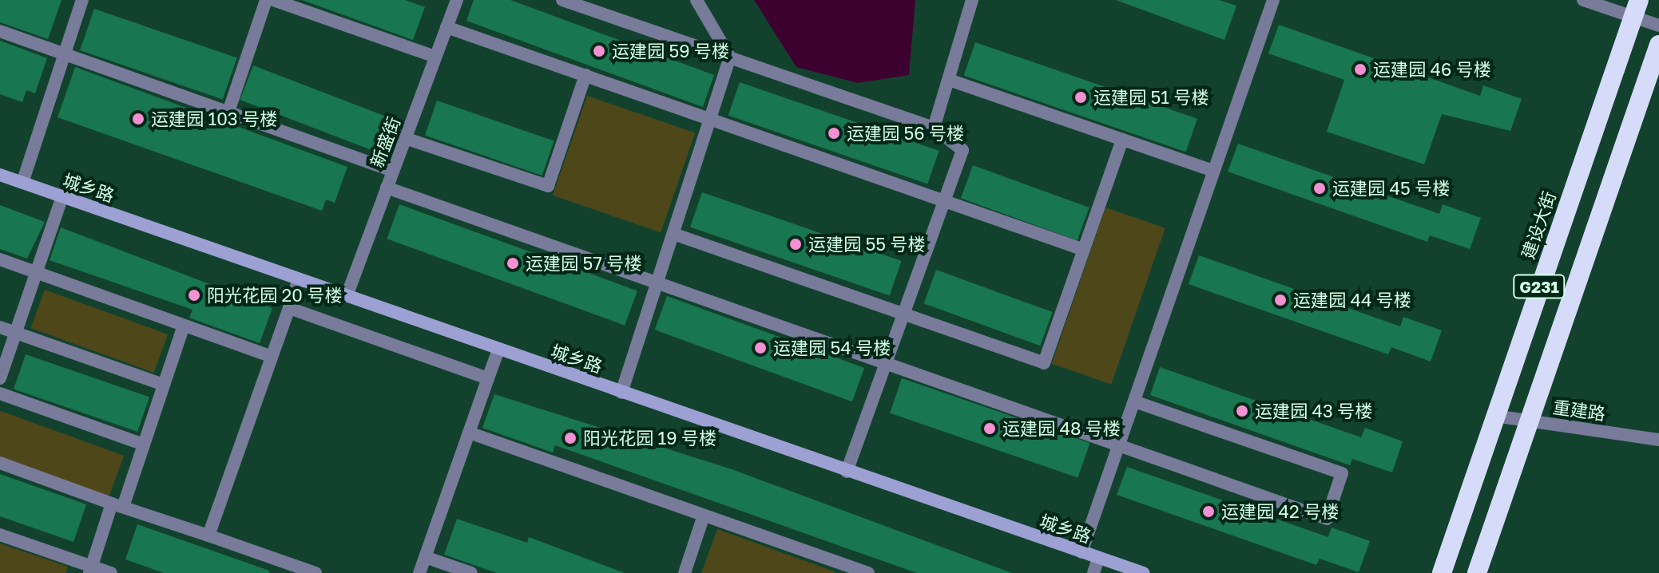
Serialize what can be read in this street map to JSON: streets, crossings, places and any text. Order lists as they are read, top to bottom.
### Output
{
  "streets": {
    "highway": ["建设大街", "G231"],
    "main road": ["城乡路"],
    "street": ["新盛街", "重建路"]
  },
  "crossings": [
    ["新盛街", "城乡路"],
    ["建设大街", "重建路"],
    ["G231", "重建路"]
  ],
  "places": [
    "运建园 59 号楼",
    "运建园 46 号楼",
    "运建园 51 号楼",
    "运建园 103 号楼",
    "运建园 56 号楼",
    "运建园 45 号楼",
    "运建园 55 号楼",
    "运建园 57 号楼",
    "阳光花园 20 号楼",
    "运建园 44 号楼",
    "运建园 54 号楼",
    "运建园 43 号楼",
    "运建园 48 号楼",
    "阳光花园 19 号楼",
    "运建园 42 号楼"
  ]
}
